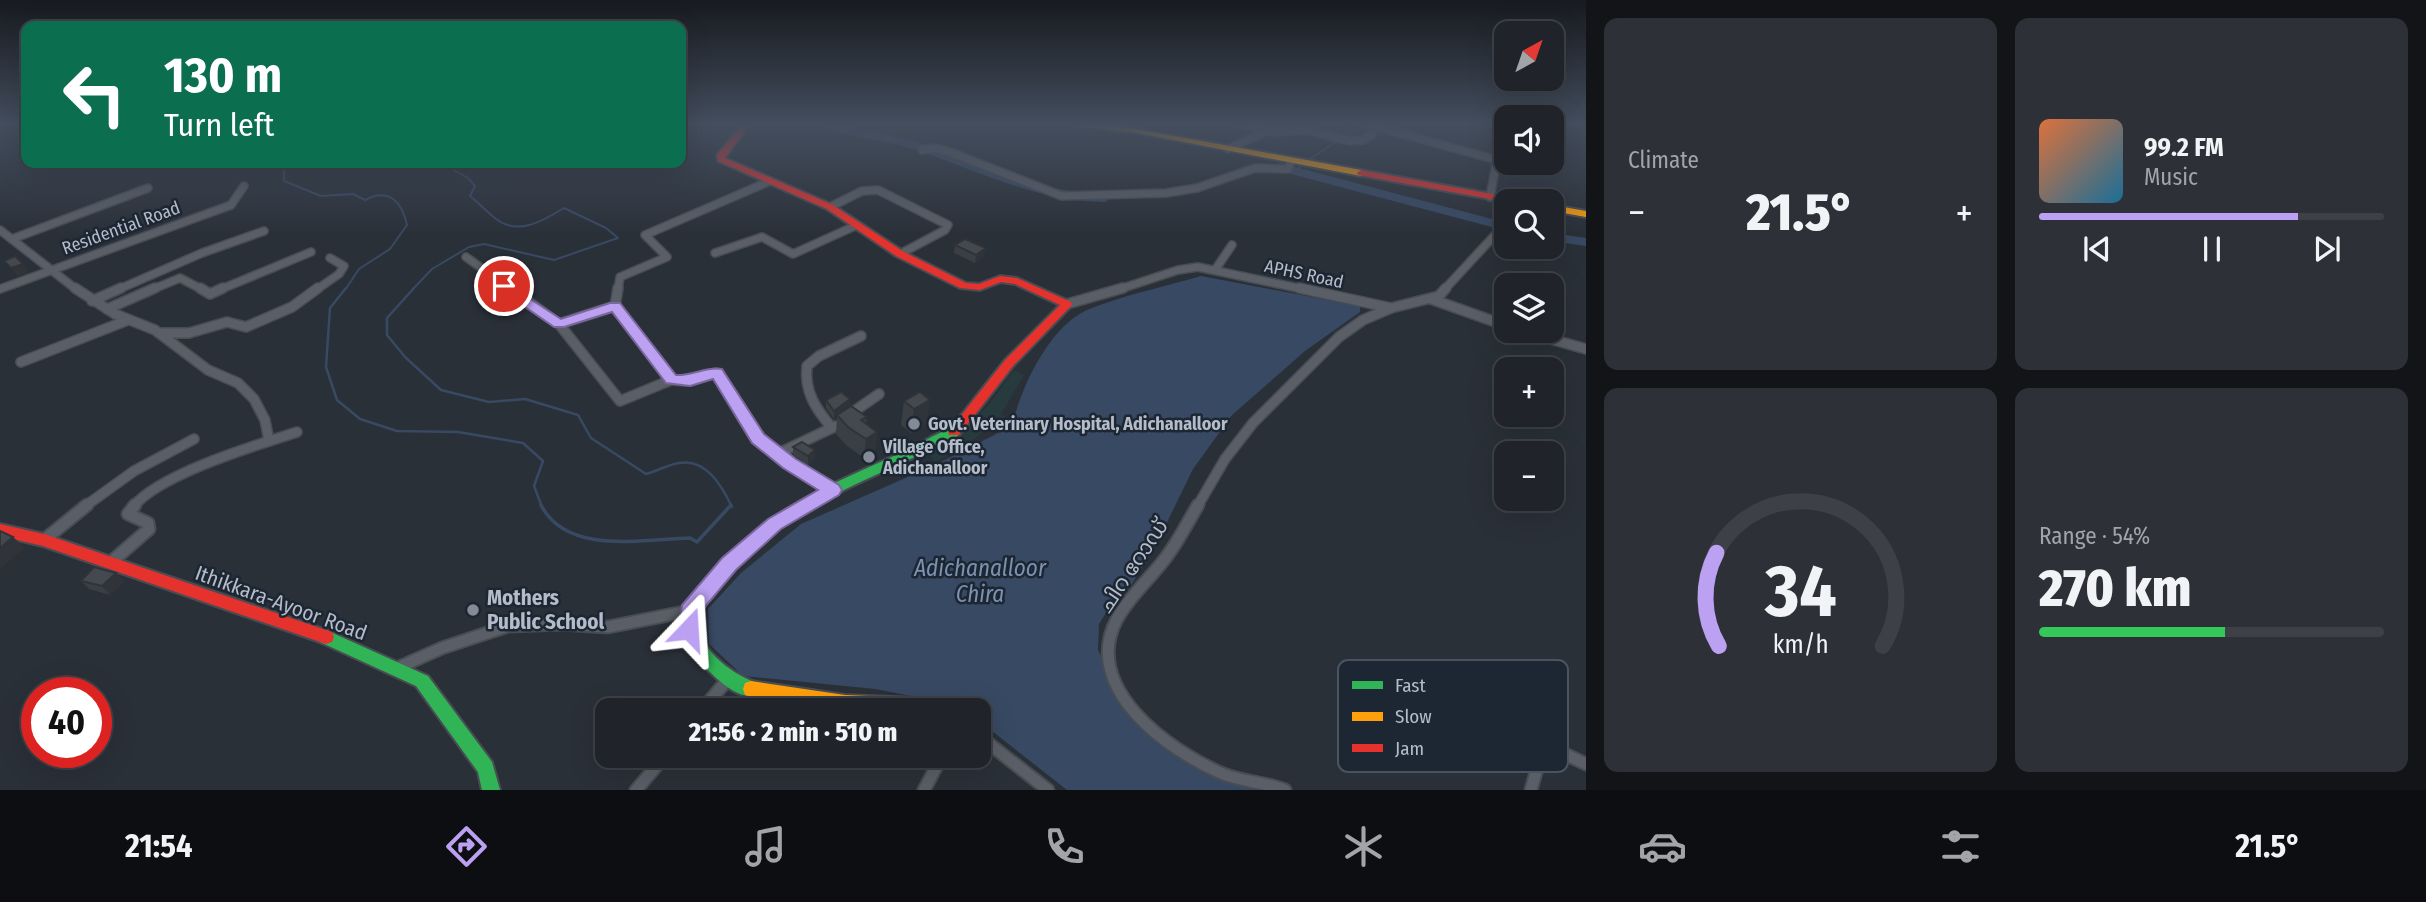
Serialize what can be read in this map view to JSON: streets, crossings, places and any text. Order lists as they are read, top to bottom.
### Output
{
  "streets": {
    "street": [
      "Residential Road",
      "APHS Road",
      "ചിറ റോഡ്",
      "Ithikkara-Ayoor Road"
    ]
  },
  "crossings": [
    ["APHS Road", "ചിറ റോഡ്"]
  ],
  "water": ["Adichanalloor Chira"],
  "places": ["Govt. Veterinary Hospital, Adichanalloor", "Village Office, Adichanalloor", "Mothers Public School"],
  "legend": ["Fast", "Slow", "Jam"],
  "north": "top right",
  "page": {
    "tile": [
      "Climate",
      ["Range · 54%", "270 km"]
    ],
    "map_buttons": ["+", "−"],
    "turn": ["130 m", "Turn left"],
    "song": ["99.2 FM", "Music"],
    "heat": ["−", "21.5°", "+"],
    "limit": "40",
    "trip": "21:56 · 2 min · 510 m",
    "tabs": ["21:54", "21.5°"],
    "gauge": ["34", "km/h"]
  }
}
